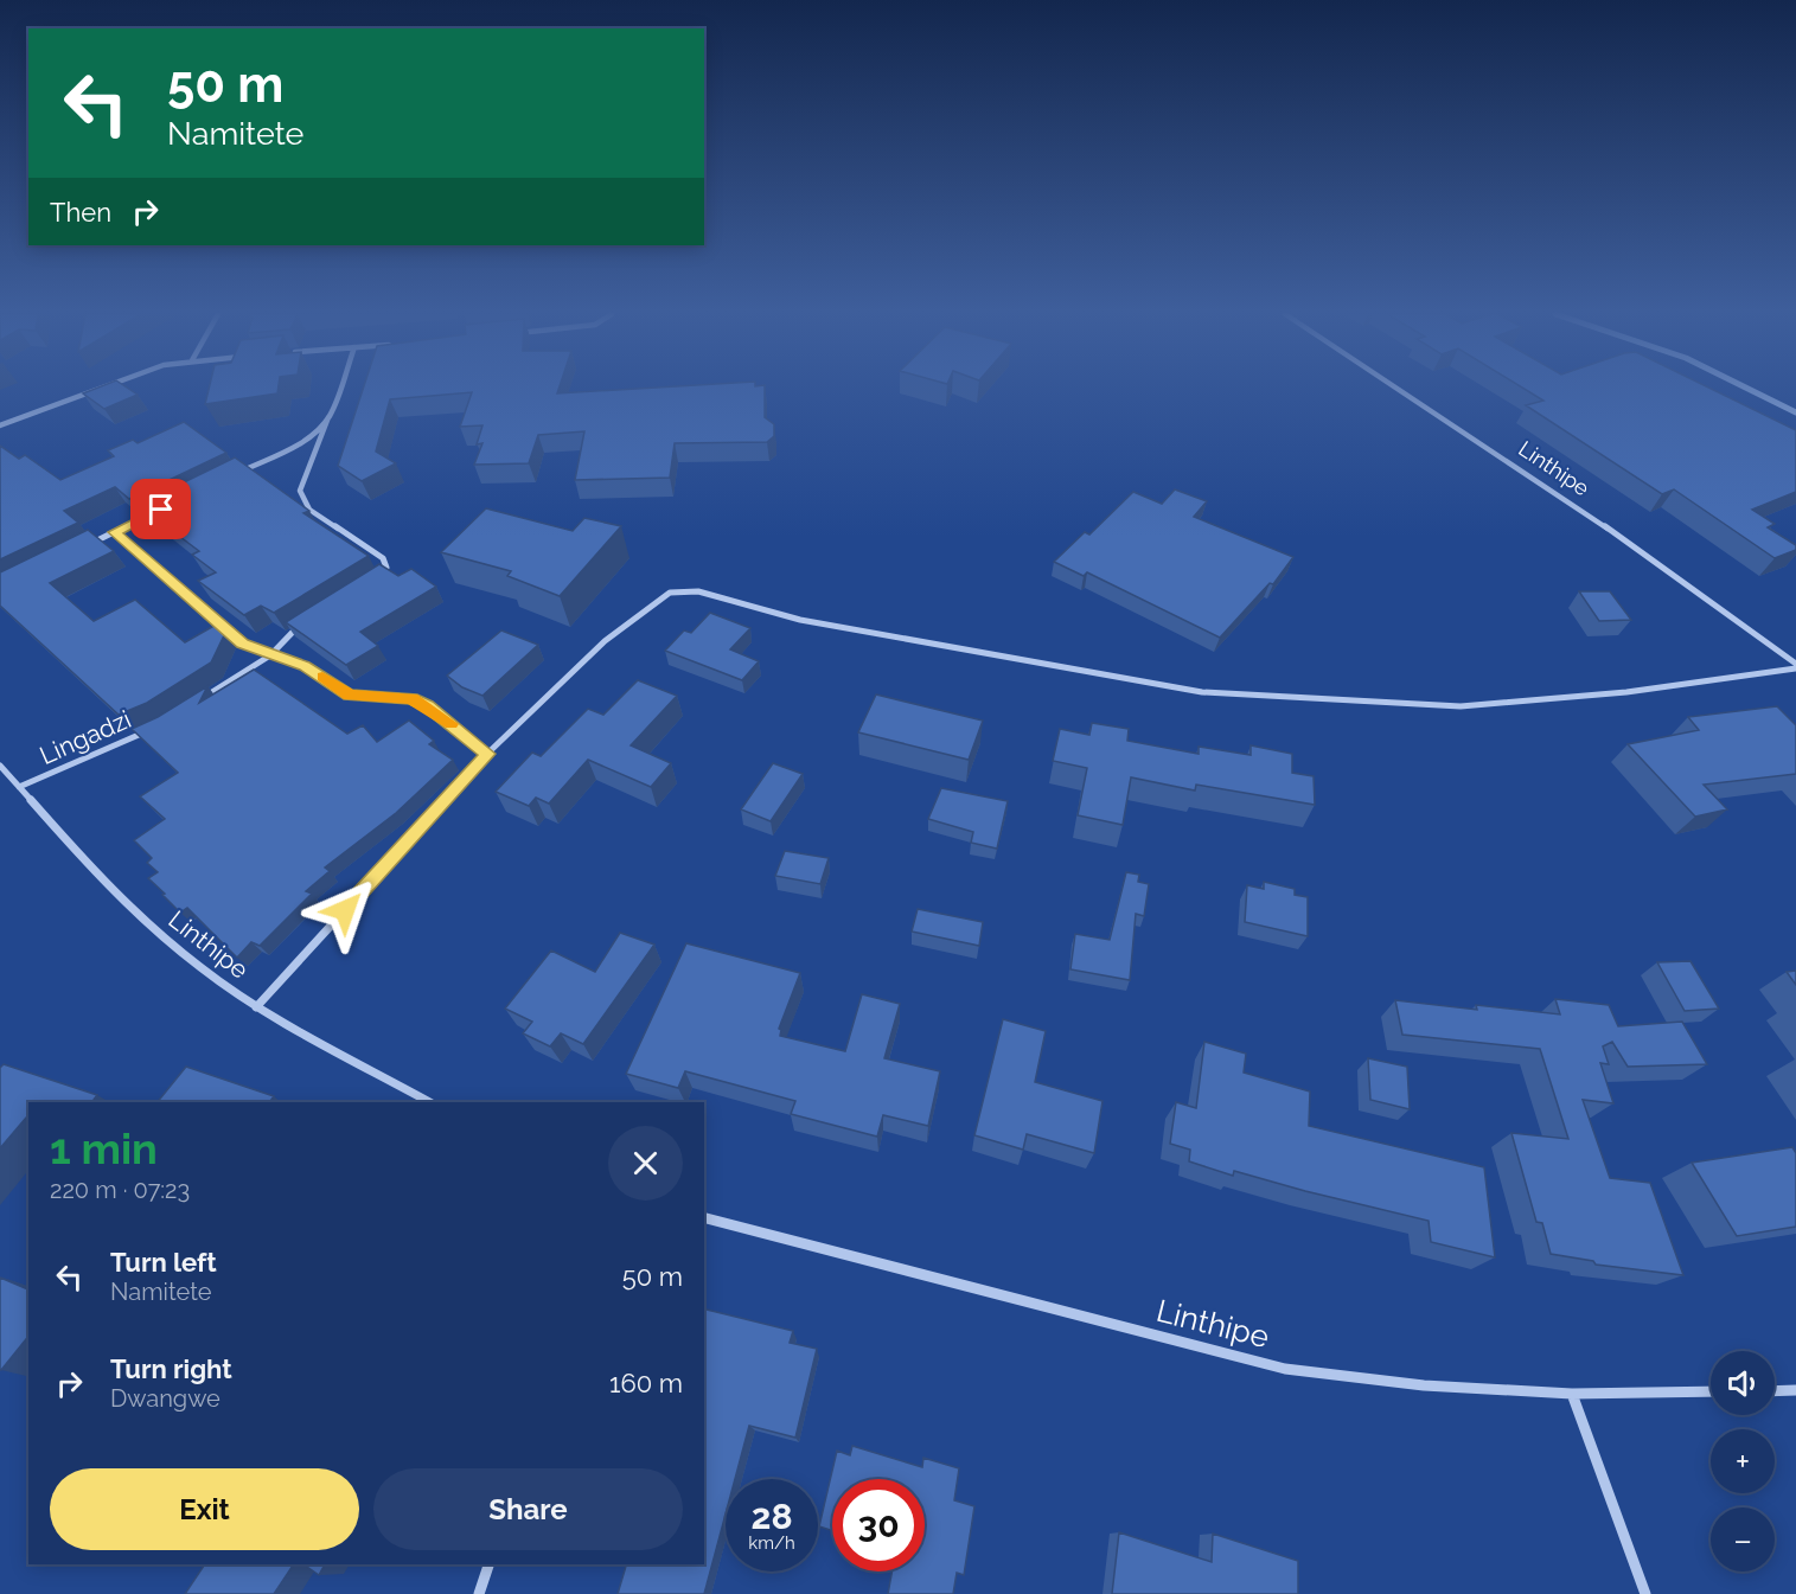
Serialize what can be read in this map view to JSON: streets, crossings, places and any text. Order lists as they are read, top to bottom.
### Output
{
  "streets": {
    "street": ["Linthipe", "Lingadzi"]
  },
  "crossings": [
    ["Linthipe", "Lingadzi"]
  ],
  "page": {
    "turn": ["50 m", "Namitete"],
    "then": "Then",
    "heading": ["1 min", "220 m · 07:23"],
    "list": [
      {
        "name": "Turn left",
        "note": "Namitete",
        "value": "50 m"
      },
      {
        "name": "Turn right",
        "note": "Dwangwe",
        "value": "160 m"
      }
    ],
    "map_buttons": ["+", "−"],
    "buttons": ["Exit", "Share"],
    "speed": "28 km/h",
    "limit": "30"
  }
}
